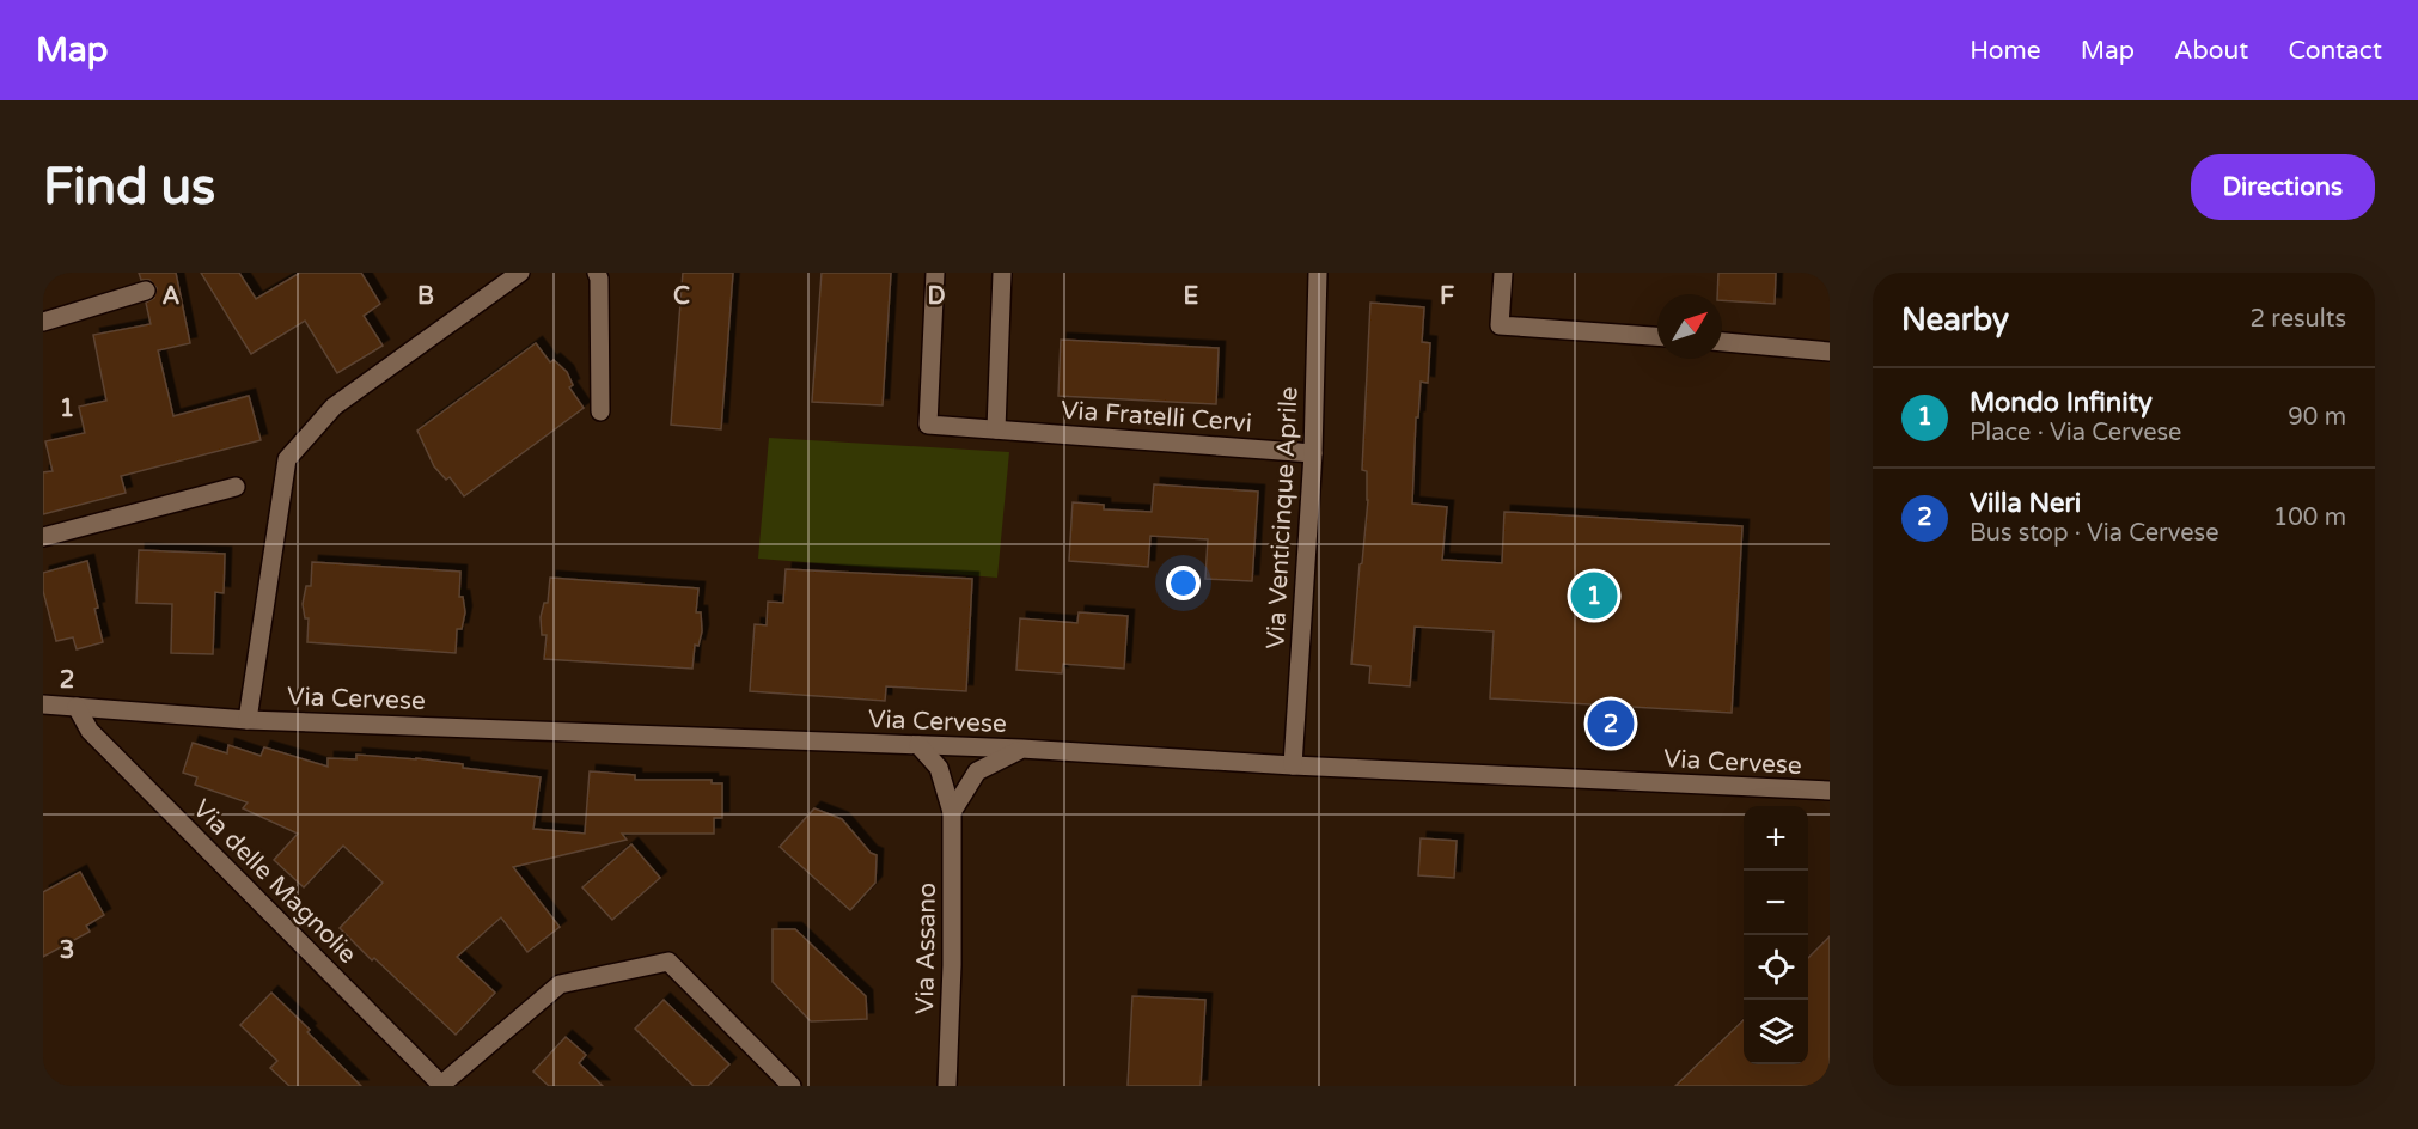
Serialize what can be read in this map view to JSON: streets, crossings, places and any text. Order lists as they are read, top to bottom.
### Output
{
  "streets": {
    "street": [
      "Via Fratelli Cervi",
      "Via Venticinque Aprile",
      "Via Cervese",
      "Via delle Magnolie",
      "Via Assano"
    ]
  },
  "crossings": [
    ["Via Fratelli Cervi", "Via Venticinque Aprile"],
    ["Via Venticinque Aprile", "Via Cervese"],
    ["Via Cervese", "Via delle Magnolie"],
    ["Via Cervese", "Via Assano"]
  ],
  "north": "top right",
  "page": {
    "header": "Map",
    "nav": [
      "Home",
      "Map",
      "About",
      "Contact"
    ],
    "buttons": "Directions",
    "title": "Find us",
    "heading": ["Nearby", "2 results"],
    "list": [
      {
        "mark": "1",
        "name": "Mondo Infinity",
        "note": "Place · Via Cervese",
        "value": "90 m"
      },
      {
        "mark": "2",
        "name": "Villa Neri",
        "note": "Bus stop · Via Cervese",
        "value": "100 m"
      }
    ],
    "pins": ["1", "2"],
    "map_buttons": ["+", "−"]
  },
  "grid": {
    "columns": [
      "A",
      "B",
      "C",
      "D",
      "E",
      "F"
    ],
    "rows": ["1", "2", "3"]
  }
}
